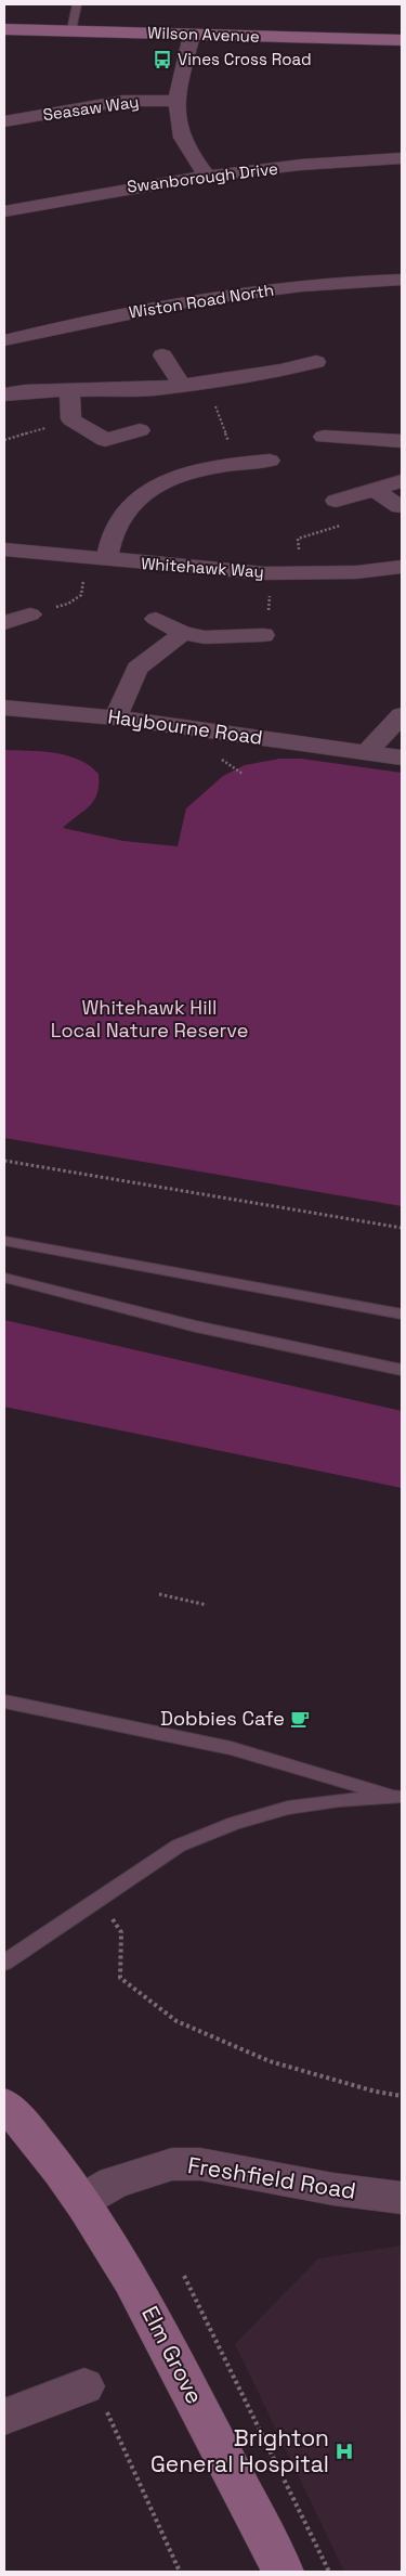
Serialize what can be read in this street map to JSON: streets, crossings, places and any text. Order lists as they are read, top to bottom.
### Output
{
  "streets": {
    "street": [
      "Wilson Avenue",
      "Seasaw Way",
      "Swanborough Drive",
      "Wiston Road North",
      "Whitehawk Way",
      "Haybourne Road",
      "Freshfield Road",
      "Elm Grove"
    ]
  },
  "crossings": [
    ["Freshfield Road", "Elm Grove"]
  ],
  "parks": ["Whitehawk Hill Local Nature Reserve"],
  "places": {
    "bus stop": ["Vines Cross Road"],
    "cafe": ["Dobbies Cafe"],
    "hospital": ["Brighton General Hospital"]
  }
}
